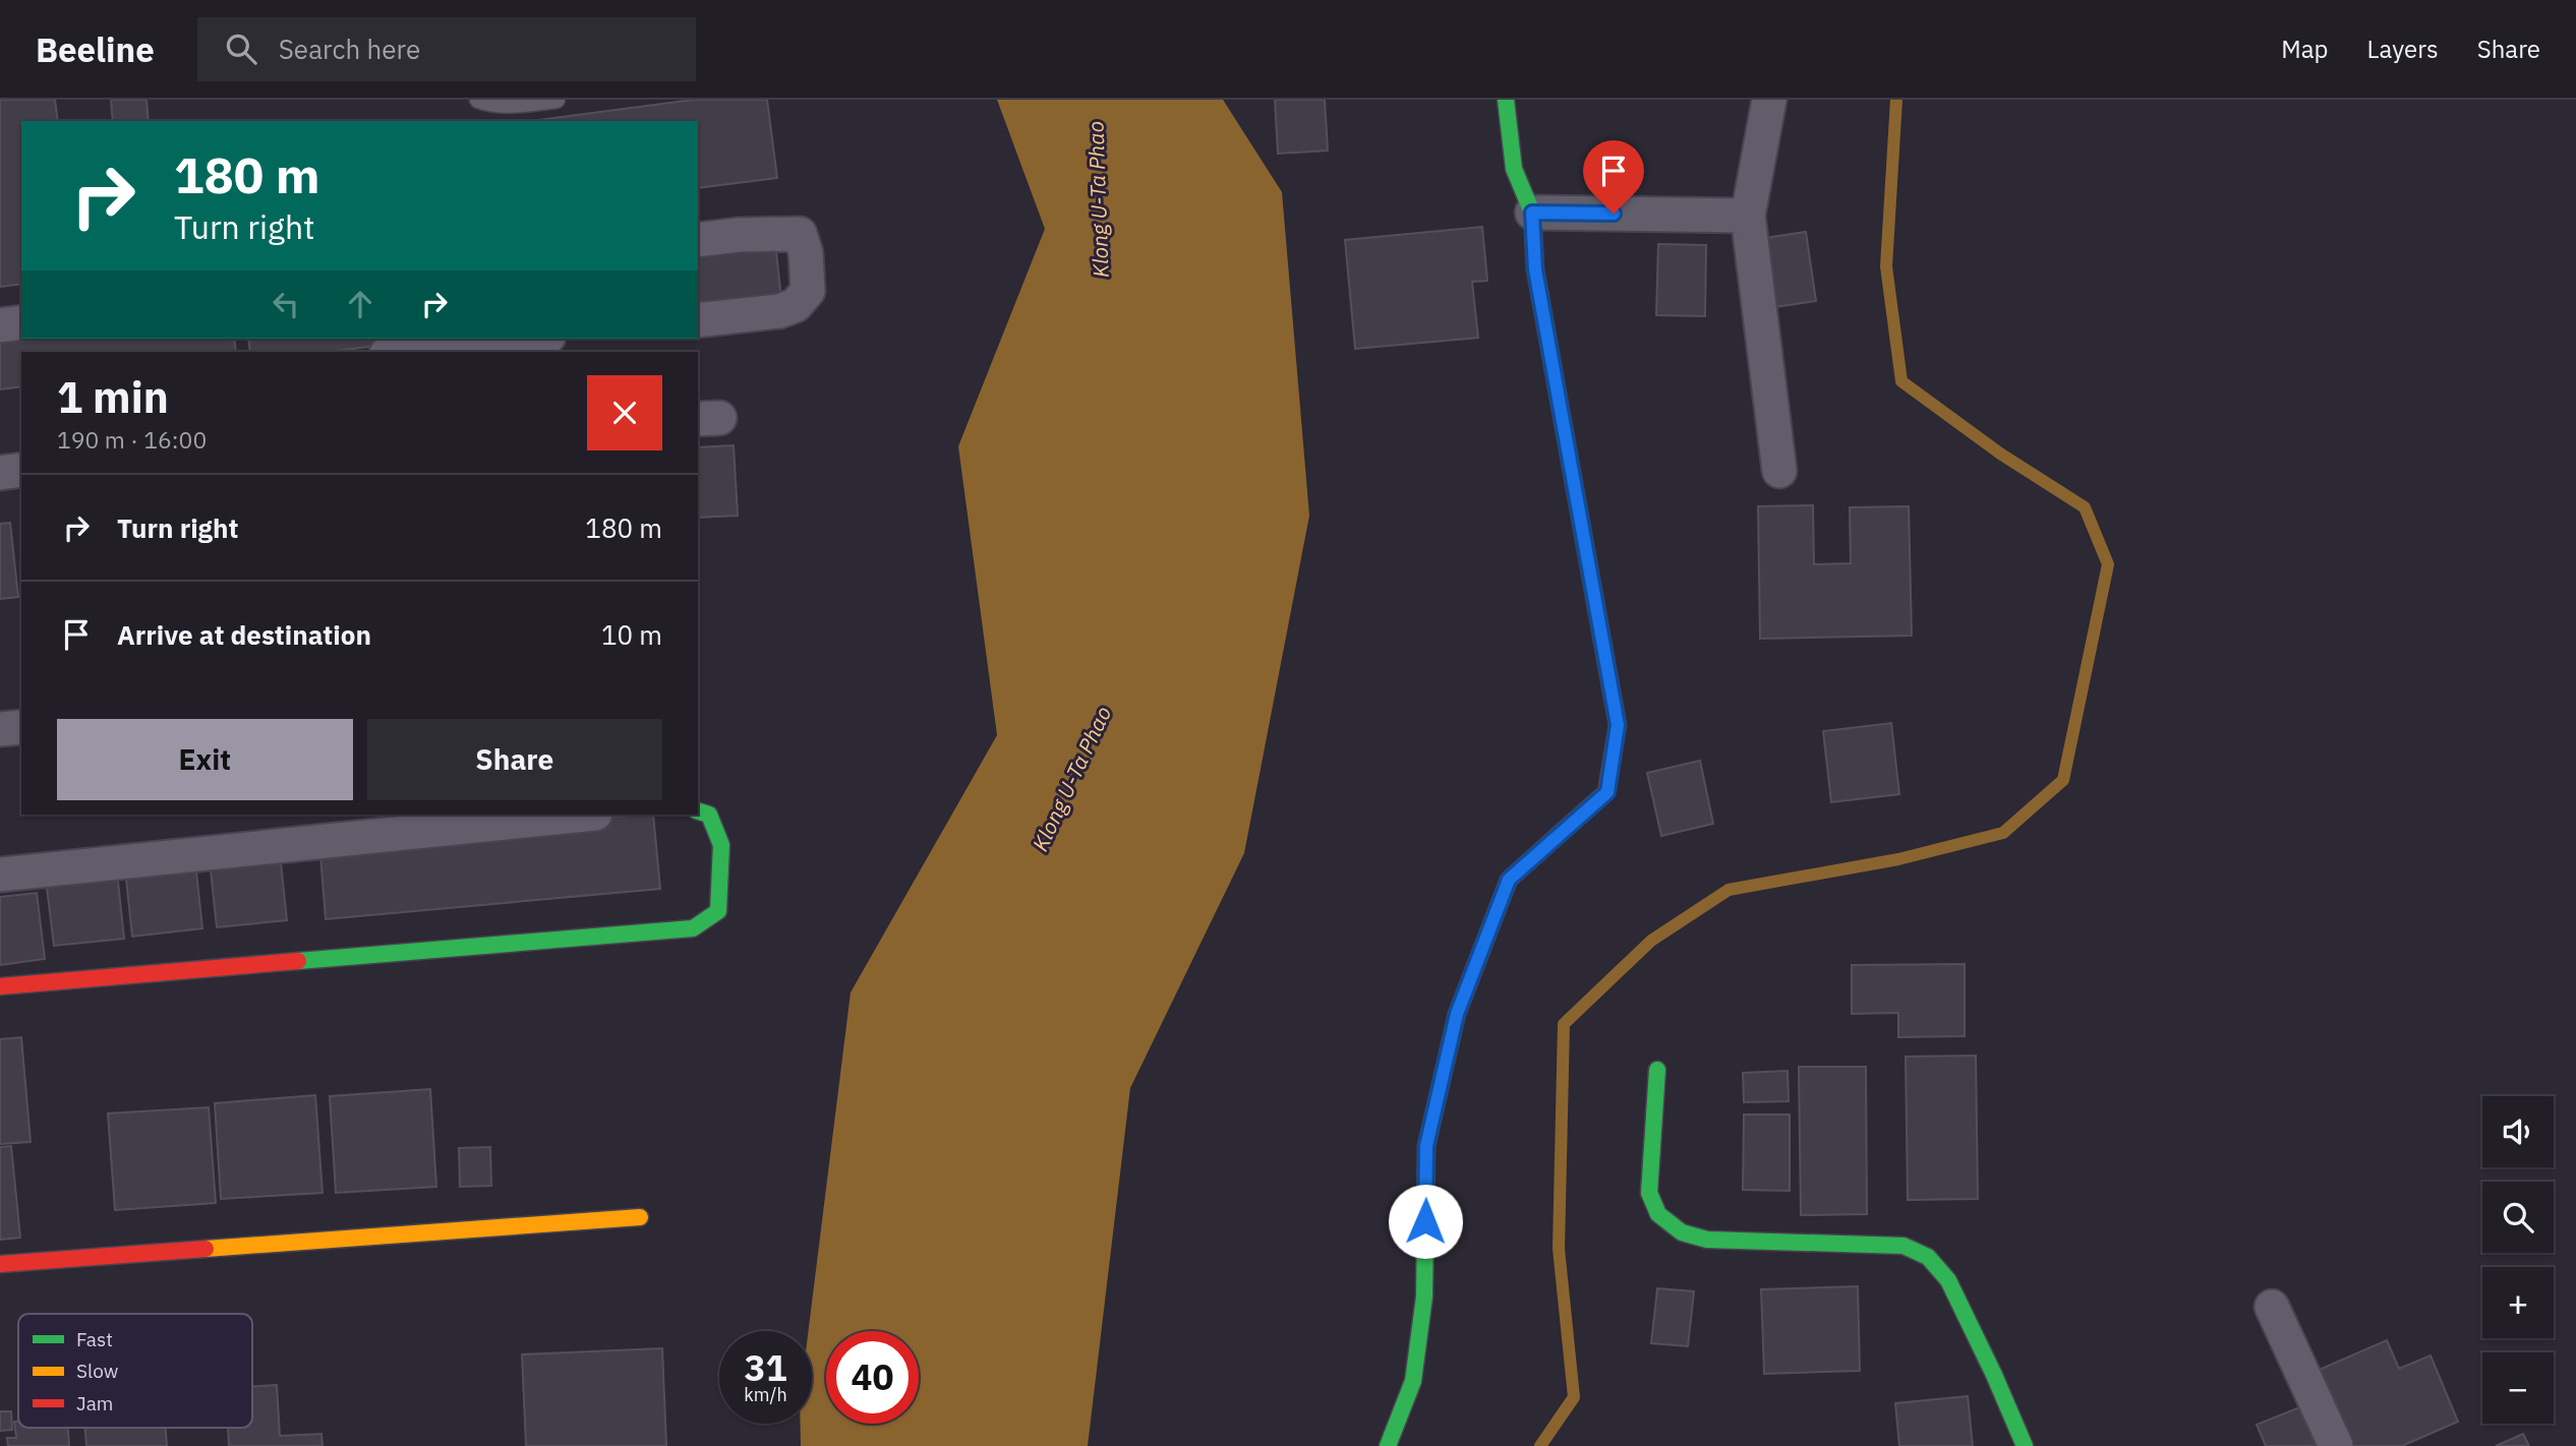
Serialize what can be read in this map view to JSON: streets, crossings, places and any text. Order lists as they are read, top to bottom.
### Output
{
  "water": ["Klong U-Ta Phao"],
  "legend": ["Fast", "Slow", "Jam"],
  "page": {
    "header": "Beeline",
    "search": "Search here",
    "nav": ["Map", "Layers", "Share"],
    "turn": ["180 m", "Turn right"],
    "heading": ["1 min", "190 m · 16:00"],
    "list": [
      {
        "name": "Turn right",
        "value": "180 m"
      },
      {
        "name": "Arrive at destination",
        "value": "10 m"
      }
    ],
    "buttons": ["Exit", "Share"],
    "map_buttons": ["+", "−"],
    "speed": "31 km/h",
    "limit": "40"
  }
}
